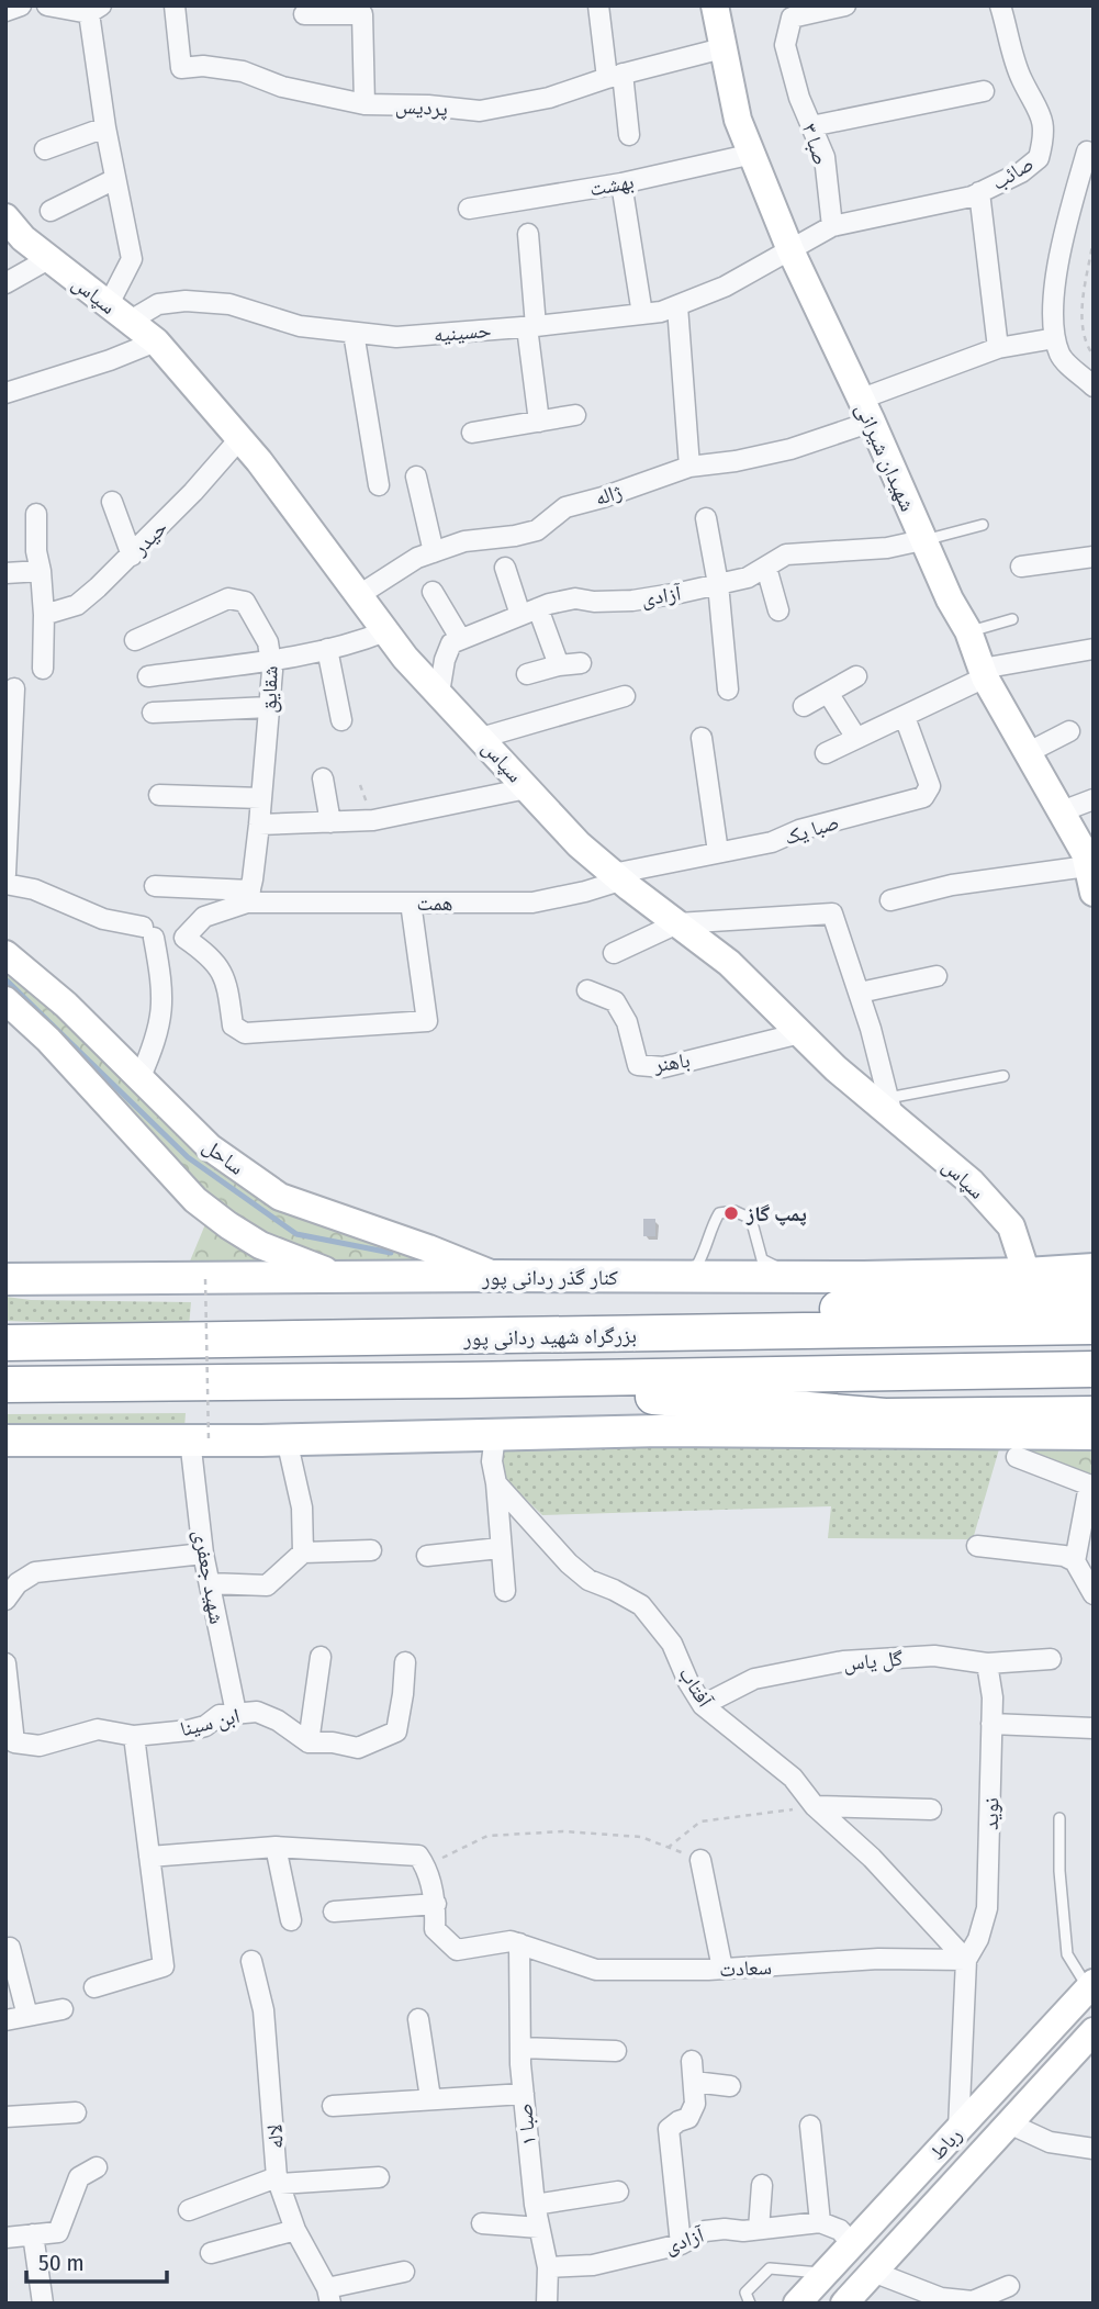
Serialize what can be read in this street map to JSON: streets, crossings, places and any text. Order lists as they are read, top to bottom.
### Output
{
  "streets": {
    "highway": ["بزرگراه شهید ردانی پور"],
    "main road": ["کنار گذر ردانی پور"],
    "street": [
      "پردیس",
      "صبا ۳",
      "صائب",
      "بهشت",
      "سپاس",
      "حسینیه",
      "شهیدان شیرانی",
      "ژاله",
      "حیدر",
      "آزادی",
      "شقایق",
      "صبا یک",
      "همت",
      "باهنر",
      "ساحل",
      "شهید جعفری",
      "گل یاس",
      "آفتاب",
      "ابن سینا",
      "نوید",
      "سعادت",
      "صبا ۱",
      "لاله",
      "رباط"
    ]
  },
  "crossings": [
    ["پردیس", "شهیدان شیرانی"],
    ["صبا ۳", "صائب"],
    ["بهشت", "شهیدان شیرانی"],
    ["سپاس", "حسینیه"],
    ["سپاس", "ژاله"],
    ["سپاس", "حیدر"],
    ["سپاس", "صبا یک"],
    ["سپاس", "همت"],
    ["سپاس", "باهنر"],
    ["سپاس", "کنار گذر ردانی پور"],
    ["حسینیه", "شهیدان شیرانی"],
    ["شهیدان شیرانی", "ژاله"],
    ["شهیدان شیرانی", "آزادی"],
    ["آزادی", "صبا ۱"],
    ["شقایق", "همت"],
    ["صبا یک", "همت"],
    ["ساحل", "کنار گذر ردانی پور"],
    ["شهید جعفری", "ابن سینا"],
    ["گل یاس", "آفتاب"],
    ["گل یاس", "نوید"],
    ["آفتاب", "نوید"],
    ["آفتاب", "سعادت"],
    ["نوید", "سعادت"],
    ["سعادت", "صبا ۱"]
  ],
  "places": ["پمپ گاز"],
  "scale_bar": "50 m"
}
